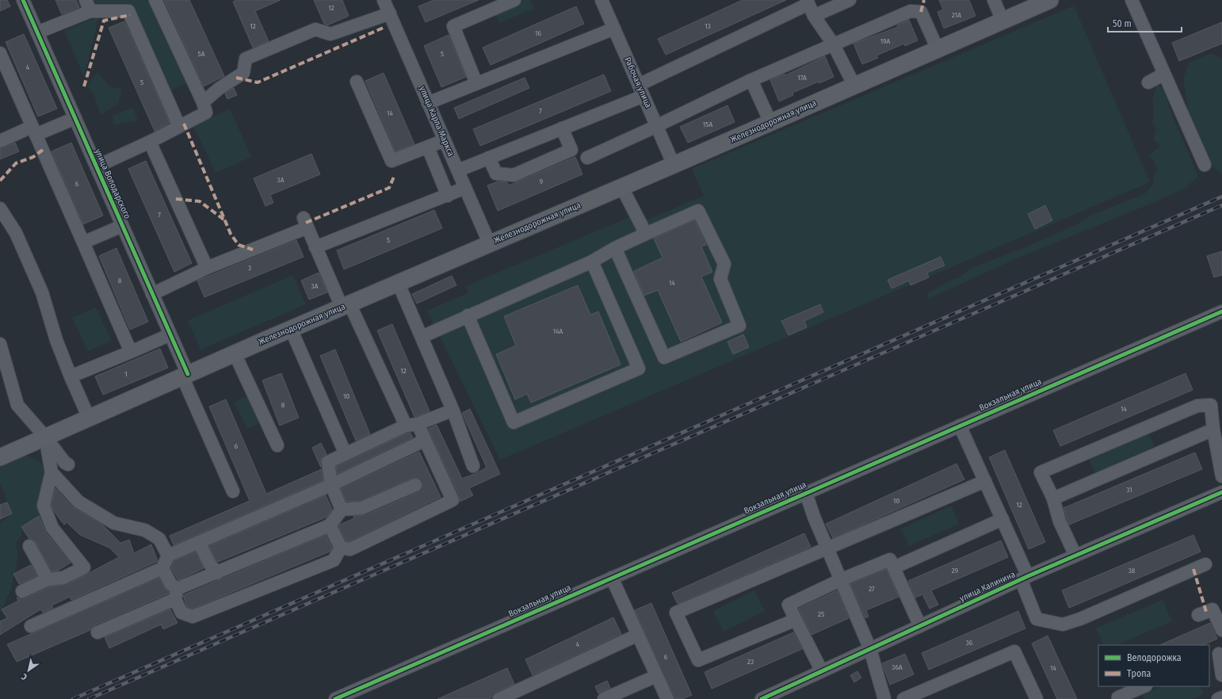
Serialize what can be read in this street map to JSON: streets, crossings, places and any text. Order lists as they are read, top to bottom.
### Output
{
  "streets": {
    "main road": ["Железнодорожная улица"],
    "street": [
      "Рабочая улица",
      "улица Карла Маркса",
      "улица Володарского",
      "Вокзальная улица",
      "улица Калинина"
    ]
  },
  "crossings": [
    ["Рабочая улица", "Железнодорожная улица"],
    ["улица Карла Маркса", "Железнодорожная улица"],
    ["Железнодорожная улица", "улица Володарского"]
  ],
  "house_numbers": [
    "12",
    "21А",
    "12",
    "13",
    "16",
    "19А",
    "5А",
    "5",
    "4",
    "17А",
    "5",
    "7",
    "14",
    "15А",
    "3А",
    "9",
    "6",
    "7",
    "5",
    "3",
    "8",
    "14",
    "3А",
    "14А",
    "12",
    "1",
    "10",
    "8",
    "14",
    "6",
    "31",
    "10",
    "12",
    "29",
    "38",
    "27",
    "25",
    "36",
    "4",
    "6",
    "23",
    "36А",
    "14"
  ],
  "legend": ["Велодорожка", "Тропа"],
  "scale_bar": "50 m",
  "north": "bottom left"
}
